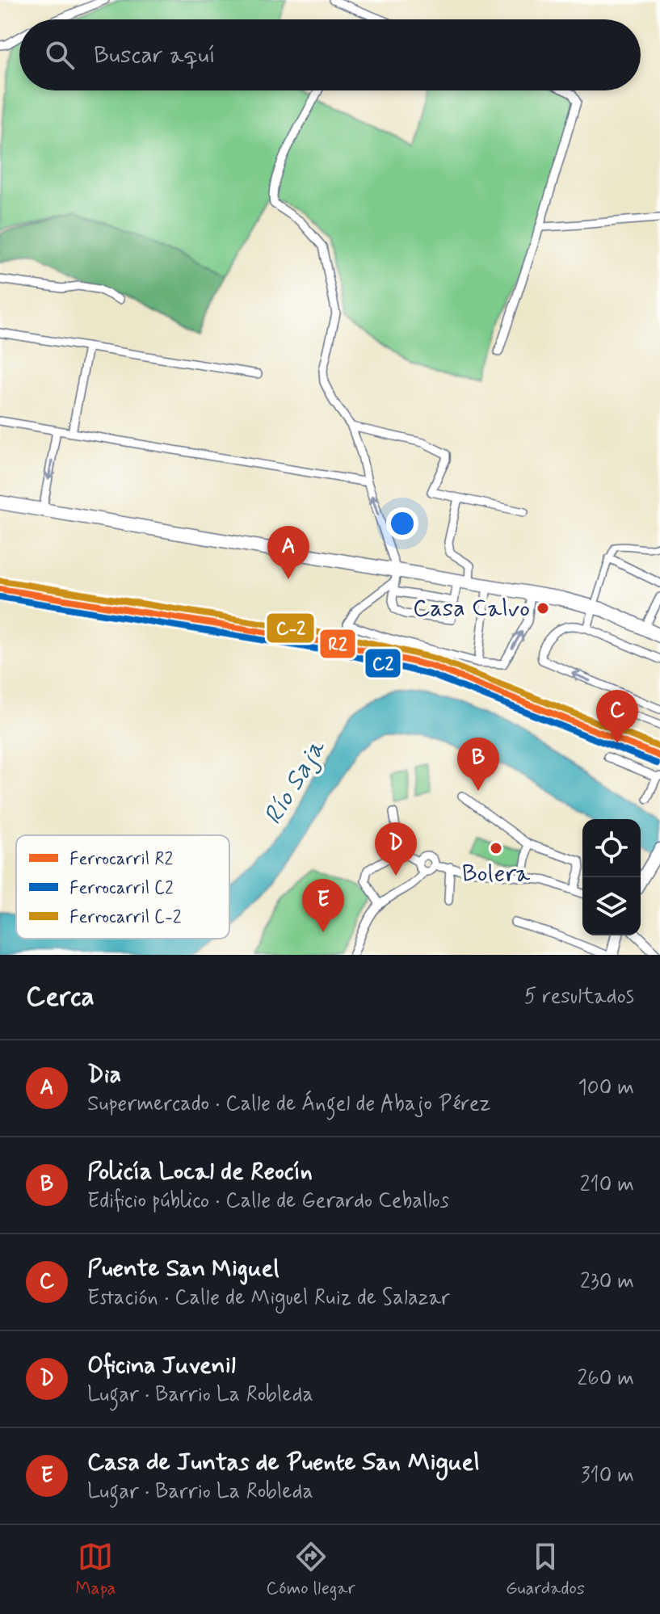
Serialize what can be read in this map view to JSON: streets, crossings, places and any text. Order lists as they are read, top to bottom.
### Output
{
  "water": ["Río Saja"],
  "places": ["Casa Calvo", "Bolera"],
  "lines": ["rail line C-2", "rail line R2", "rail line C2"],
  "legend": ["Ferrocarril R2", "Ferrocarril C2", "Ferrocarril C-2"],
  "page": {
    "search": "Buscar aquí",
    "pins": [
      "A",
      "C",
      "B",
      "D",
      "E"
    ],
    "heading": ["Cerca", "5 resultados"],
    "list": [
      {
        "mark": "A",
        "name": "Dia",
        "note": "Supermercado · Calle de Ángel de Abajo Pérez",
        "value": "100 m"
      },
      {
        "mark": "B",
        "name": "Policía Local de Reocín",
        "note": "Edificio público · Calle de Gerardo Ceballos",
        "value": "210 m"
      },
      {
        "mark": "C",
        "name": "Puente San Miguel",
        "note": "Estación · Calle de Miguel Ruiz de Salazar",
        "value": "230 m"
      },
      {
        "mark": "D",
        "name": "Oficina Juvenil",
        "note": "Lugar · Barrio La Robleda",
        "value": "260 m"
      },
      {
        "mark": "E",
        "name": "Casa de Juntas de Puente San Miguel",
        "note": "Lugar · Barrio La Robleda",
        "value": "310 m"
      }
    ],
    "nav": ["Mapa", "Cómo llegar", "Guardados"]
  }
}
